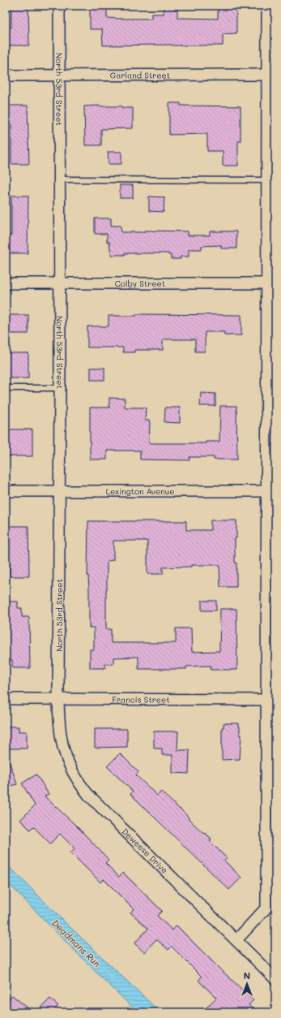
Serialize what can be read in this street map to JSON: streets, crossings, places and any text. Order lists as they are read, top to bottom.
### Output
{
  "streets": {
    "street": [
      "Garland Street",
      "North 53rd Street",
      "Colby Street",
      "Lexington Avenue",
      "Francis Street",
      "Deweese Drive"
    ]
  },
  "crossings": [
    ["Garland Street", "North 53rd Street"],
    ["North 53rd Street", "Colby Street"],
    ["North 53rd Street", "Lexington Avenue"],
    ["North 53rd Street", "Francis Street"],
    ["North 53rd Street", "Deweese Drive"],
    ["Francis Street", "Deweese Drive"]
  ],
  "water": ["Deadmans Run"],
  "north": "top"
}
